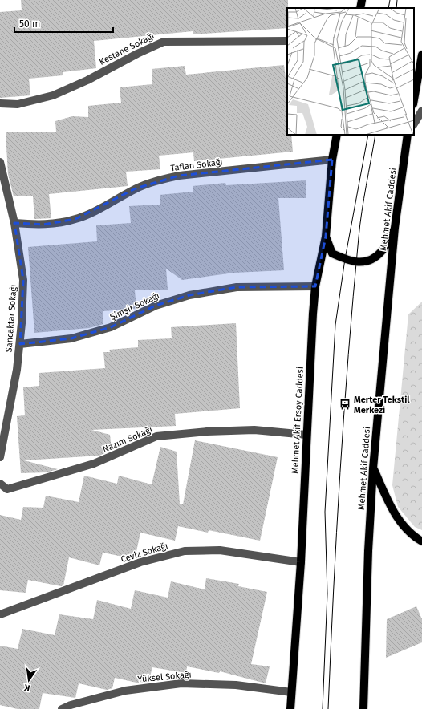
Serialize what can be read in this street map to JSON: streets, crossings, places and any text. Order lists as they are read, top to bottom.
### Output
{
  "streets": {
    "main road": ["Mehmet Akif Caddesi", "Mehmet Akif Ersoy Caddesi"],
    "street": [
      "Kestane Sokağı",
      "Taflan Sokağı",
      "Şimşir Sokağı",
      "Sancaktar Sokağı",
      "Nazım Sokağı",
      "Ceviz Sokağı",
      "Yüksel Sokağı"
    ]
  },
  "crossings": [
    ["Taflan Sokağı", "Sancaktar Sokağı"],
    ["Taflan Sokağı", "Mehmet Akif Ersoy Caddesi"],
    ["Şimşir Sokağı", "Sancaktar Sokağı"],
    ["Şimşir Sokağı", "Mehmet Akif Ersoy Caddesi"],
    ["Mehmet Akif Ersoy Caddesi", "Nazım Sokağı"],
    ["Mehmet Akif Ersoy Caddesi", "Ceviz Sokağı"],
    ["Mehmet Akif Ersoy Caddesi", "Yüksel Sokağı"]
  ],
  "places": {
    "bus stop": ["Merter Tekstil Merkezi"]
  },
  "scale_bar": "50 m",
  "north": "bottom"
}
